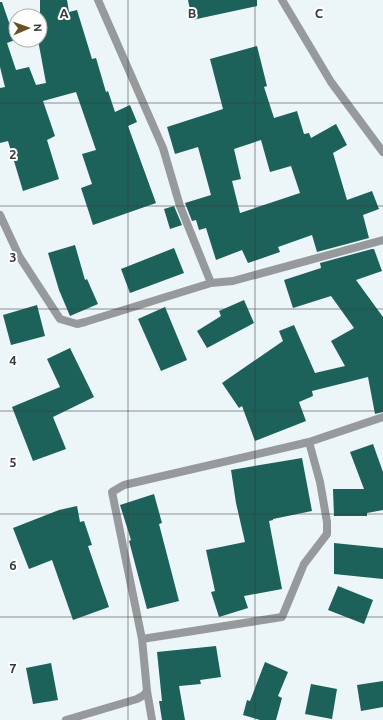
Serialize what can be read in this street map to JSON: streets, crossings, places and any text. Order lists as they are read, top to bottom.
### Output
{
  "north": "right",
  "grid": {
    "columns": ["A", "B", "C"],
    "rows": [
      "2",
      "3",
      "4",
      "5",
      "6",
      "7"
    ]
  }
}
